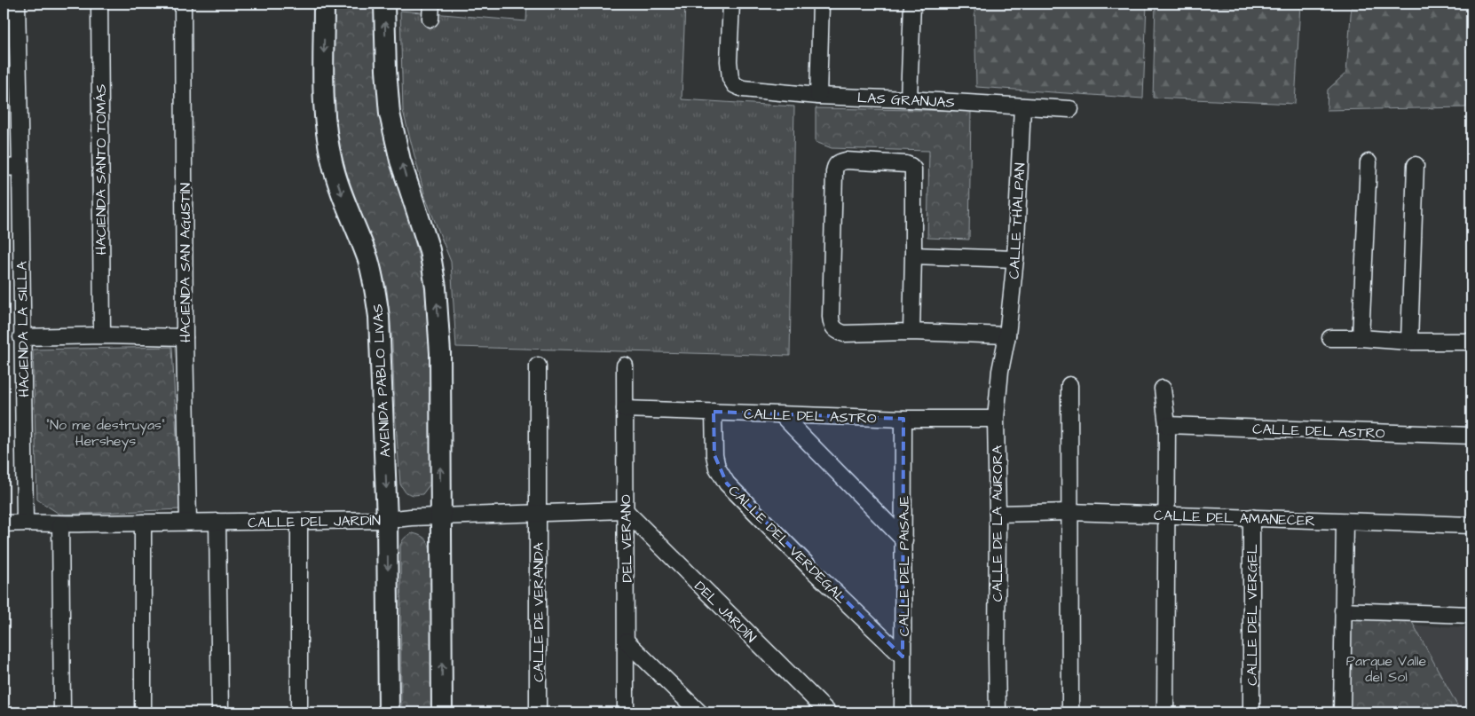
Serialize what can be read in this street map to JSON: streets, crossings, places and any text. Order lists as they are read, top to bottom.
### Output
{
  "streets": {
    "main road": ["AVENIDA PABLO LIVAS"],
    "street": [
      "LAS GRANJAS",
      "HACIENDA SANTO TOMÁS",
      "CALLE THALPAN",
      "HACIENDA SAN AGUSTÍN",
      "HACIENDA LA SILLA",
      "CALLE DEL ASTRO",
      "CALLE DEL AMANECER",
      "CALLE DEL JARDÍN",
      "CALLE DE LA AURORA",
      "DEL VERANO",
      "CALLE DEL VERDEGAL",
      "CALLE DEL PAISAJE",
      "DEL JARDÍN",
      "CALLE DE VERANDA",
      "CALLE DEL VERGEL"
    ]
  },
  "crossings": [
    ["LAS GRANJAS", "CALLE THALPAN"],
    ["CALLE THALPAN", "CALLE DE LA AURORA"],
    ["HACIENDA SAN AGUSTÍN", "CALLE DEL JARDÍN"],
    ["HACIENDA LA SILLA", "CALLE DEL JARDÍN"],
    ["AVENIDA PABLO LIVAS", "CALLE DEL JARDÍN"],
    ["CALLE DEL ASTRO", "CALLE DE LA AURORA"],
    ["CALLE DEL ASTRO", "DEL VERANO"],
    ["CALLE DEL ASTRO", "CALLE DEL VERDEGAL"],
    ["CALLE DEL ASTRO", "CALLE DEL PAISAJE"],
    ["CALLE DEL AMANECER", "CALLE DE LA AURORA"],
    ["CALLE DEL AMANECER", "CALLE DEL VERGEL"],
    ["CALLE DEL JARDÍN", "DEL VERANO"],
    ["CALLE DEL JARDÍN", "DEL JARDÍN"],
    ["CALLE DEL JARDÍN", "CALLE DE VERANDA"],
    ["DEL VERANO", "DEL JARDÍN"],
    ["CALLE DEL VERDEGAL", "CALLE DEL PAISAJE"]
  ],
  "parks": ["\"No me destruyas\" Hersheys", "Parque Valle del Sol"]
}
